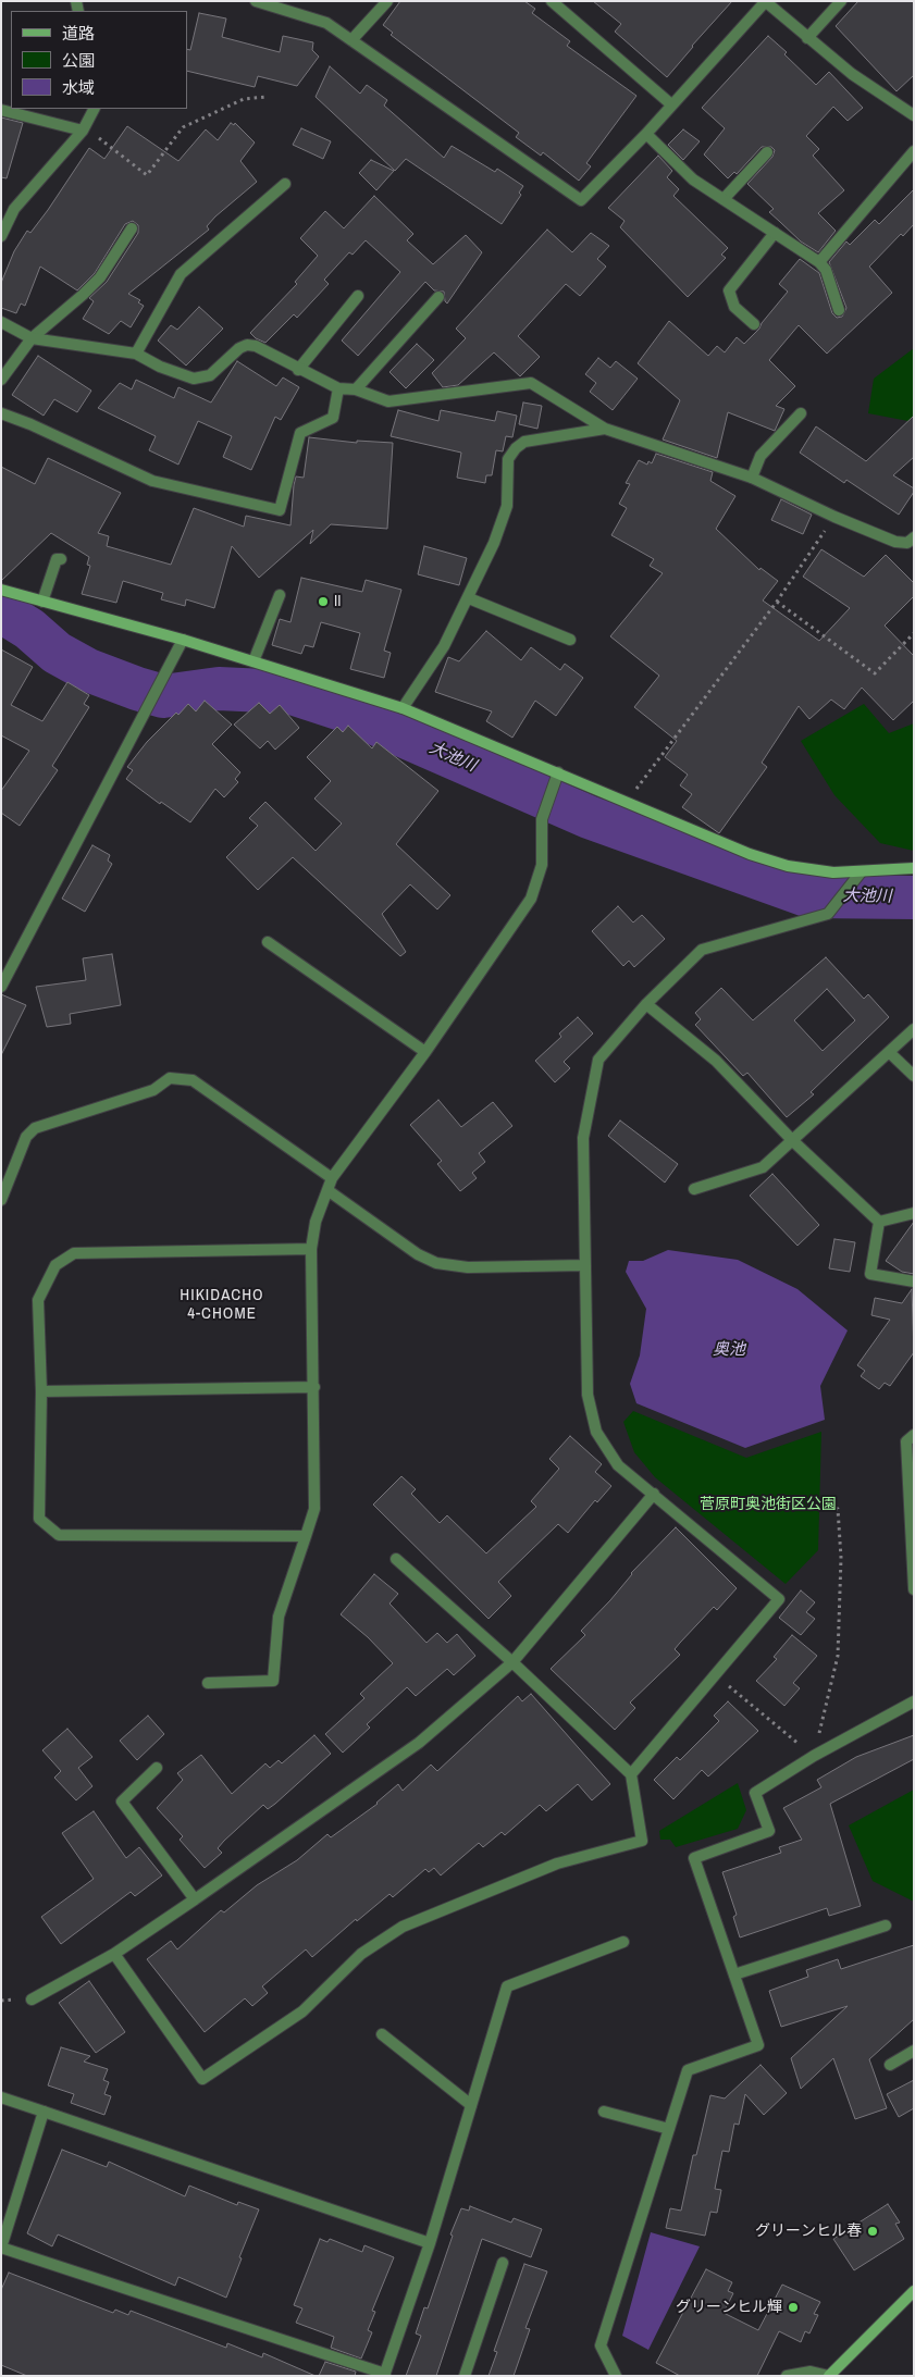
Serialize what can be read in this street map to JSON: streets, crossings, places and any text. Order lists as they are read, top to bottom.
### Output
{
  "districts": ["HIKIDACHO 4-CHOME"],
  "water": ["大池川", "奥池"],
  "parks": ["菅原町奥池街区公園"],
  "places": ["II", "グリーンヒル春", "グリーンヒル輝"],
  "legend": ["道路", "公園", "水域"]
}
